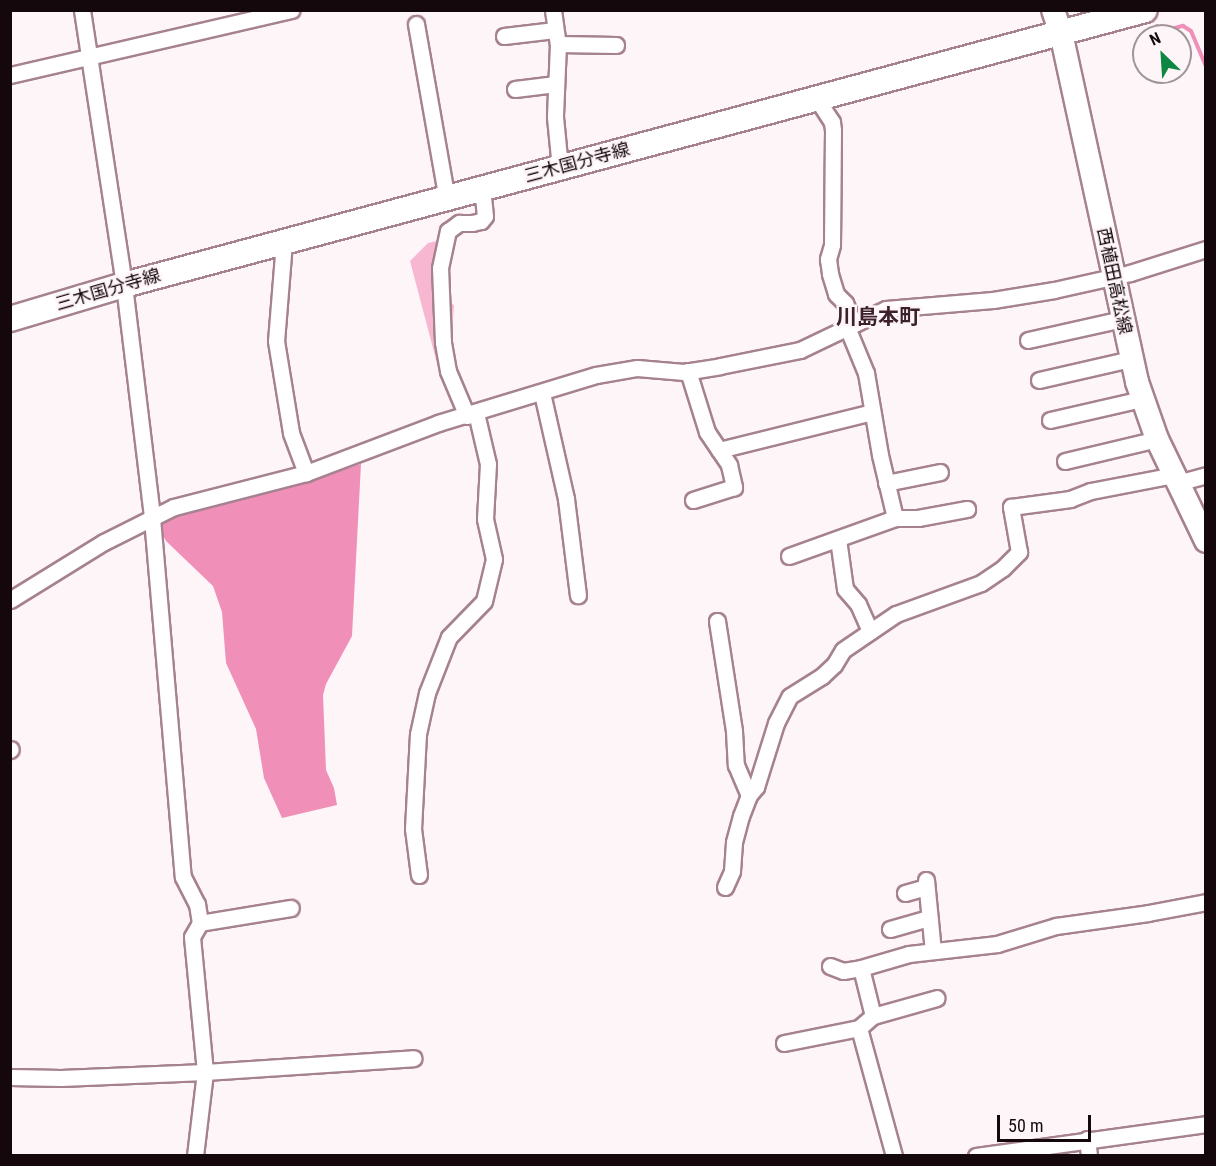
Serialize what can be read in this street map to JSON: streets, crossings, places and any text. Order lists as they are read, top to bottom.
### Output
{
  "streets": {
    "main road": ["三木国分寺線", "西植田高松線"]
  },
  "crossings": [
    ["三木国分寺線", "西植田高松線"]
  ],
  "districts": ["川島本町"],
  "scale_bar": "50 m",
  "north": "top left"
}
